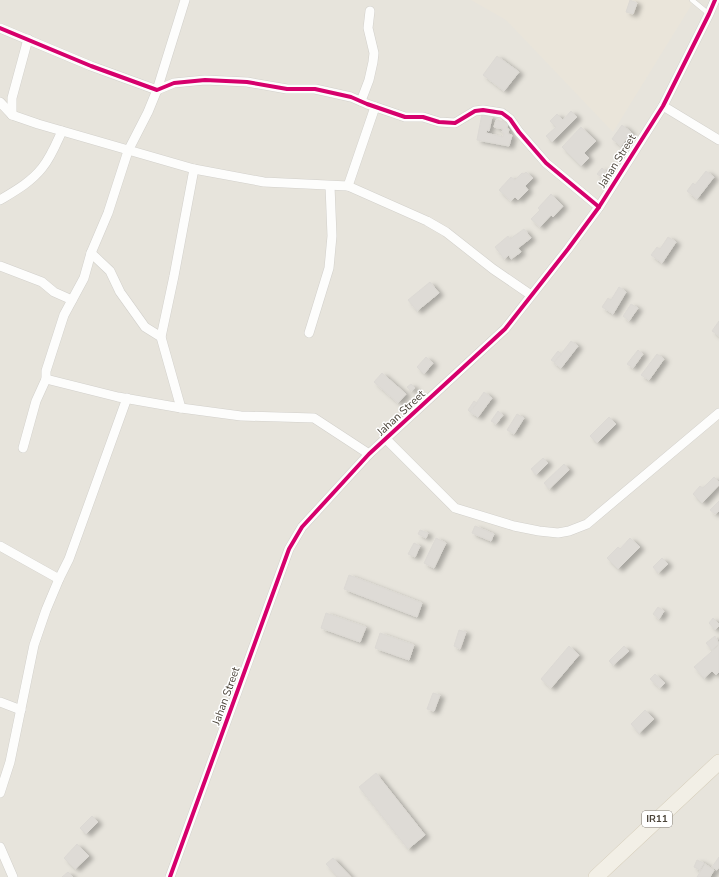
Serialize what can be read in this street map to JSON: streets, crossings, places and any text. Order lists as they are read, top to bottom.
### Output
{
  "streets": {
    "main road": ["IR11"],
    "street": ["Jahan Street"]
  }
}
